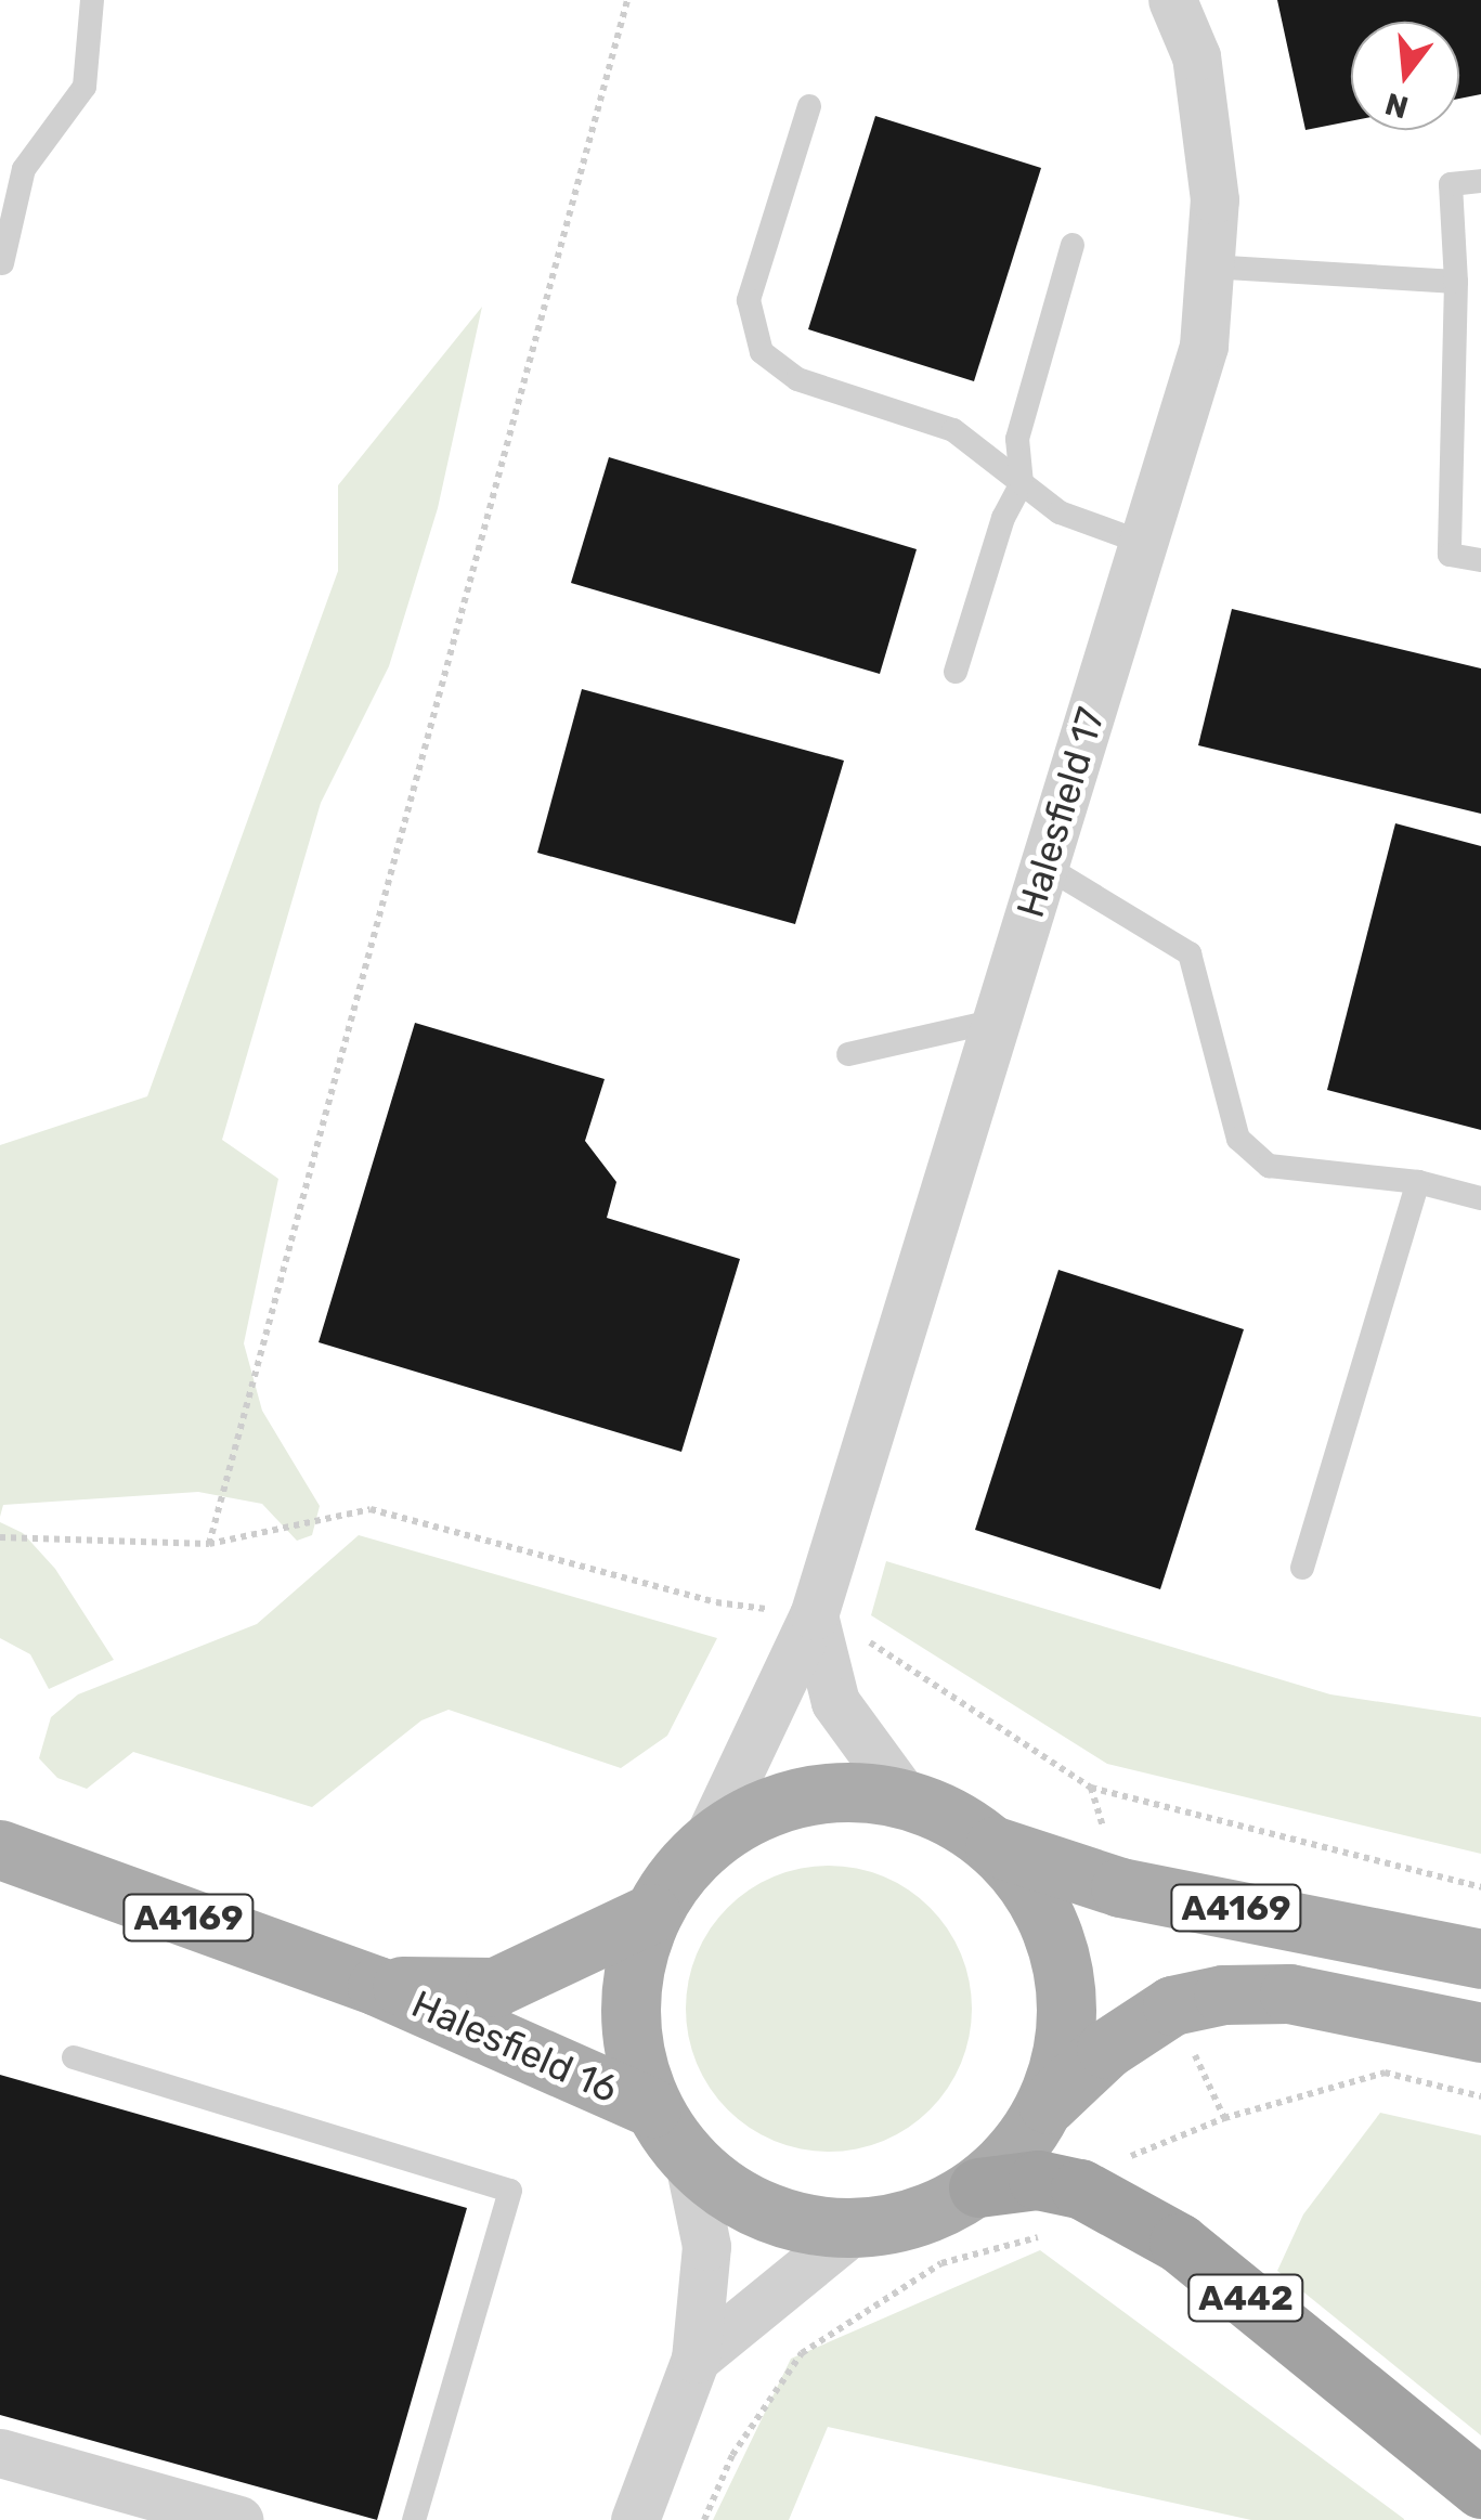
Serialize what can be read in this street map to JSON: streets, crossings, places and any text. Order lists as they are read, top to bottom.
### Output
{
  "streets": {
    "highway": ["A442"],
    "main road": ["A4169", "Halesfield 16"],
    "street": ["Halesfield 17"]
  },
  "north": "bottom"
}
